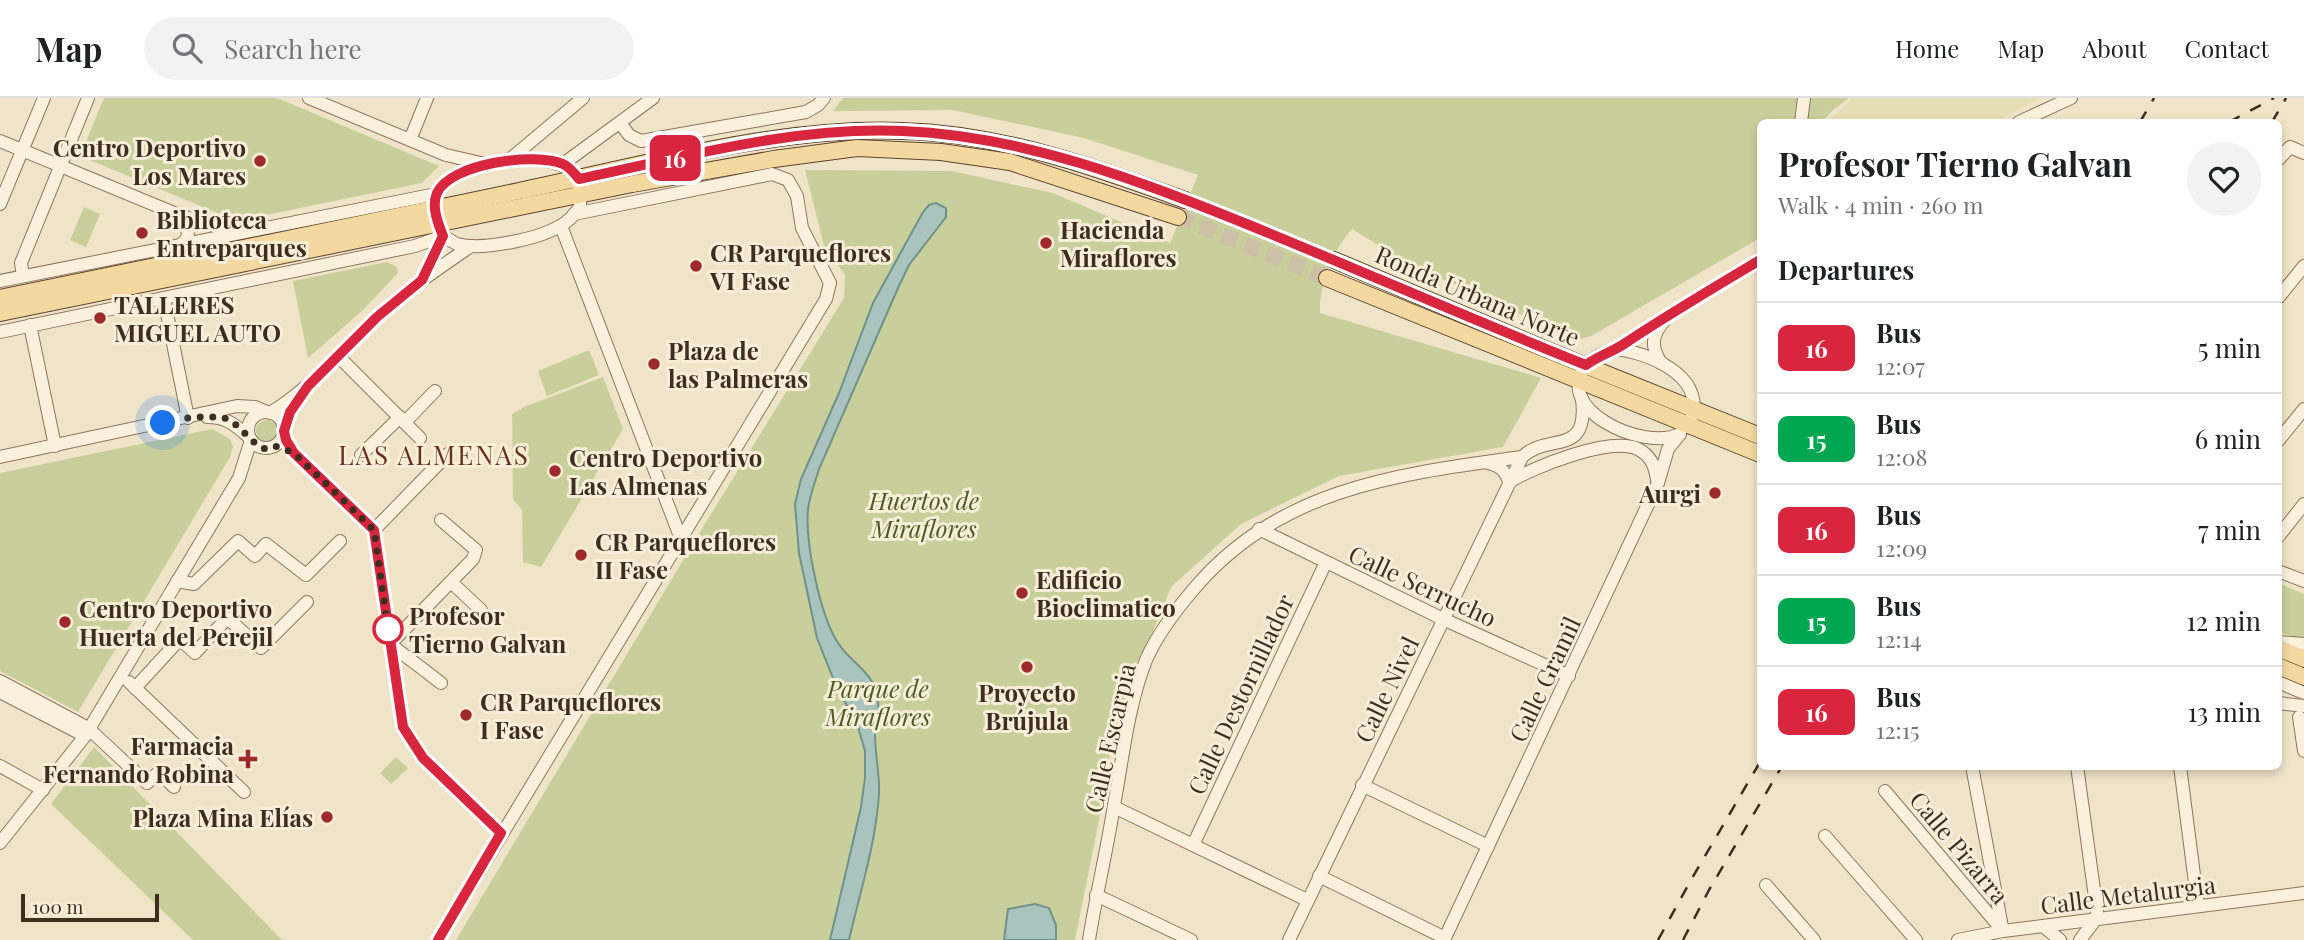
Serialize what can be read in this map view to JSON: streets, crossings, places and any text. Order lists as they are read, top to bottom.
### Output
{
  "streets": {
    "main road": ["Ronda Urbana Norte"],
    "street": [
      "Calle Serrucho",
      "Calle Gramil",
      "Calle Nivel",
      "Calle Destornillador",
      "Calle Escarpia",
      "Calle Pizarra",
      "Calle Metalurgia"
    ]
  },
  "crossings": [
    ["Ronda Urbana Norte", "Calle Gramil"],
    ["Calle Serrucho", "Calle Gramil"],
    ["Calle Serrucho", "Calle Nivel"],
    ["Calle Serrucho", "Calle Destornillador"],
    ["Calle Serrucho", "Calle Escarpia"],
    ["Calle Nivel", "Calle Escarpia"],
    ["Calle Pizarra", "Calle Metalurgia"]
  ],
  "districts": ["LAS ALMENAS"],
  "parks": ["Huertos de Miraflores", "Parque de Miraflores"],
  "places": {
    "other": [
      "Centro Deportivo Los Mares",
      "Biblioteca Entreparques",
      "Hacienda Miraflores",
      "CR Parqueflores VI Fase",
      "TALLERES MIGUEL AUTO",
      "Plaza de las Palmeras",
      "Centro Deportivo Las Almenas",
      "Aurgi",
      "CR Parqueflores II Fase",
      "Edificio Bioclimatico",
      "Centro Deportivo Huerta del Perejil",
      "Profesor Tierno Galvan",
      "Proyecto Brújula",
      "CR Parqueflores I Fase",
      "Plaza Mina Elías"
    ],
    "health": ["Farmacia Fernando Robina"]
  },
  "lines": ["bus line 16"],
  "scale_bar": "100 m",
  "page": {
    "header": "Map",
    "search": "Search here",
    "nav": [
      "Home",
      "Map",
      "About",
      "Contact"
    ],
    "on_map": "16",
    "heading": [
      ["Profesor Tierno Galvan", "Walk · 4 min · 260 m"],
      "Departures"
    ],
    "list": [
      {
        "mark": "16",
        "name": "Bus",
        "note": "12:07",
        "value": "5 min"
      },
      {
        "mark": "15",
        "name": "Bus",
        "note": "12:08",
        "value": "6 min"
      },
      {
        "mark": "16",
        "name": "Bus",
        "note": "12:09",
        "value": "7 min"
      },
      {
        "mark": "15",
        "name": "Bus",
        "note": "12:14",
        "value": "12 min"
      },
      {
        "mark": "16",
        "name": "Bus",
        "note": "12:15",
        "value": "13 min"
      }
    ],
    "scale": "100 m"
  }
}
